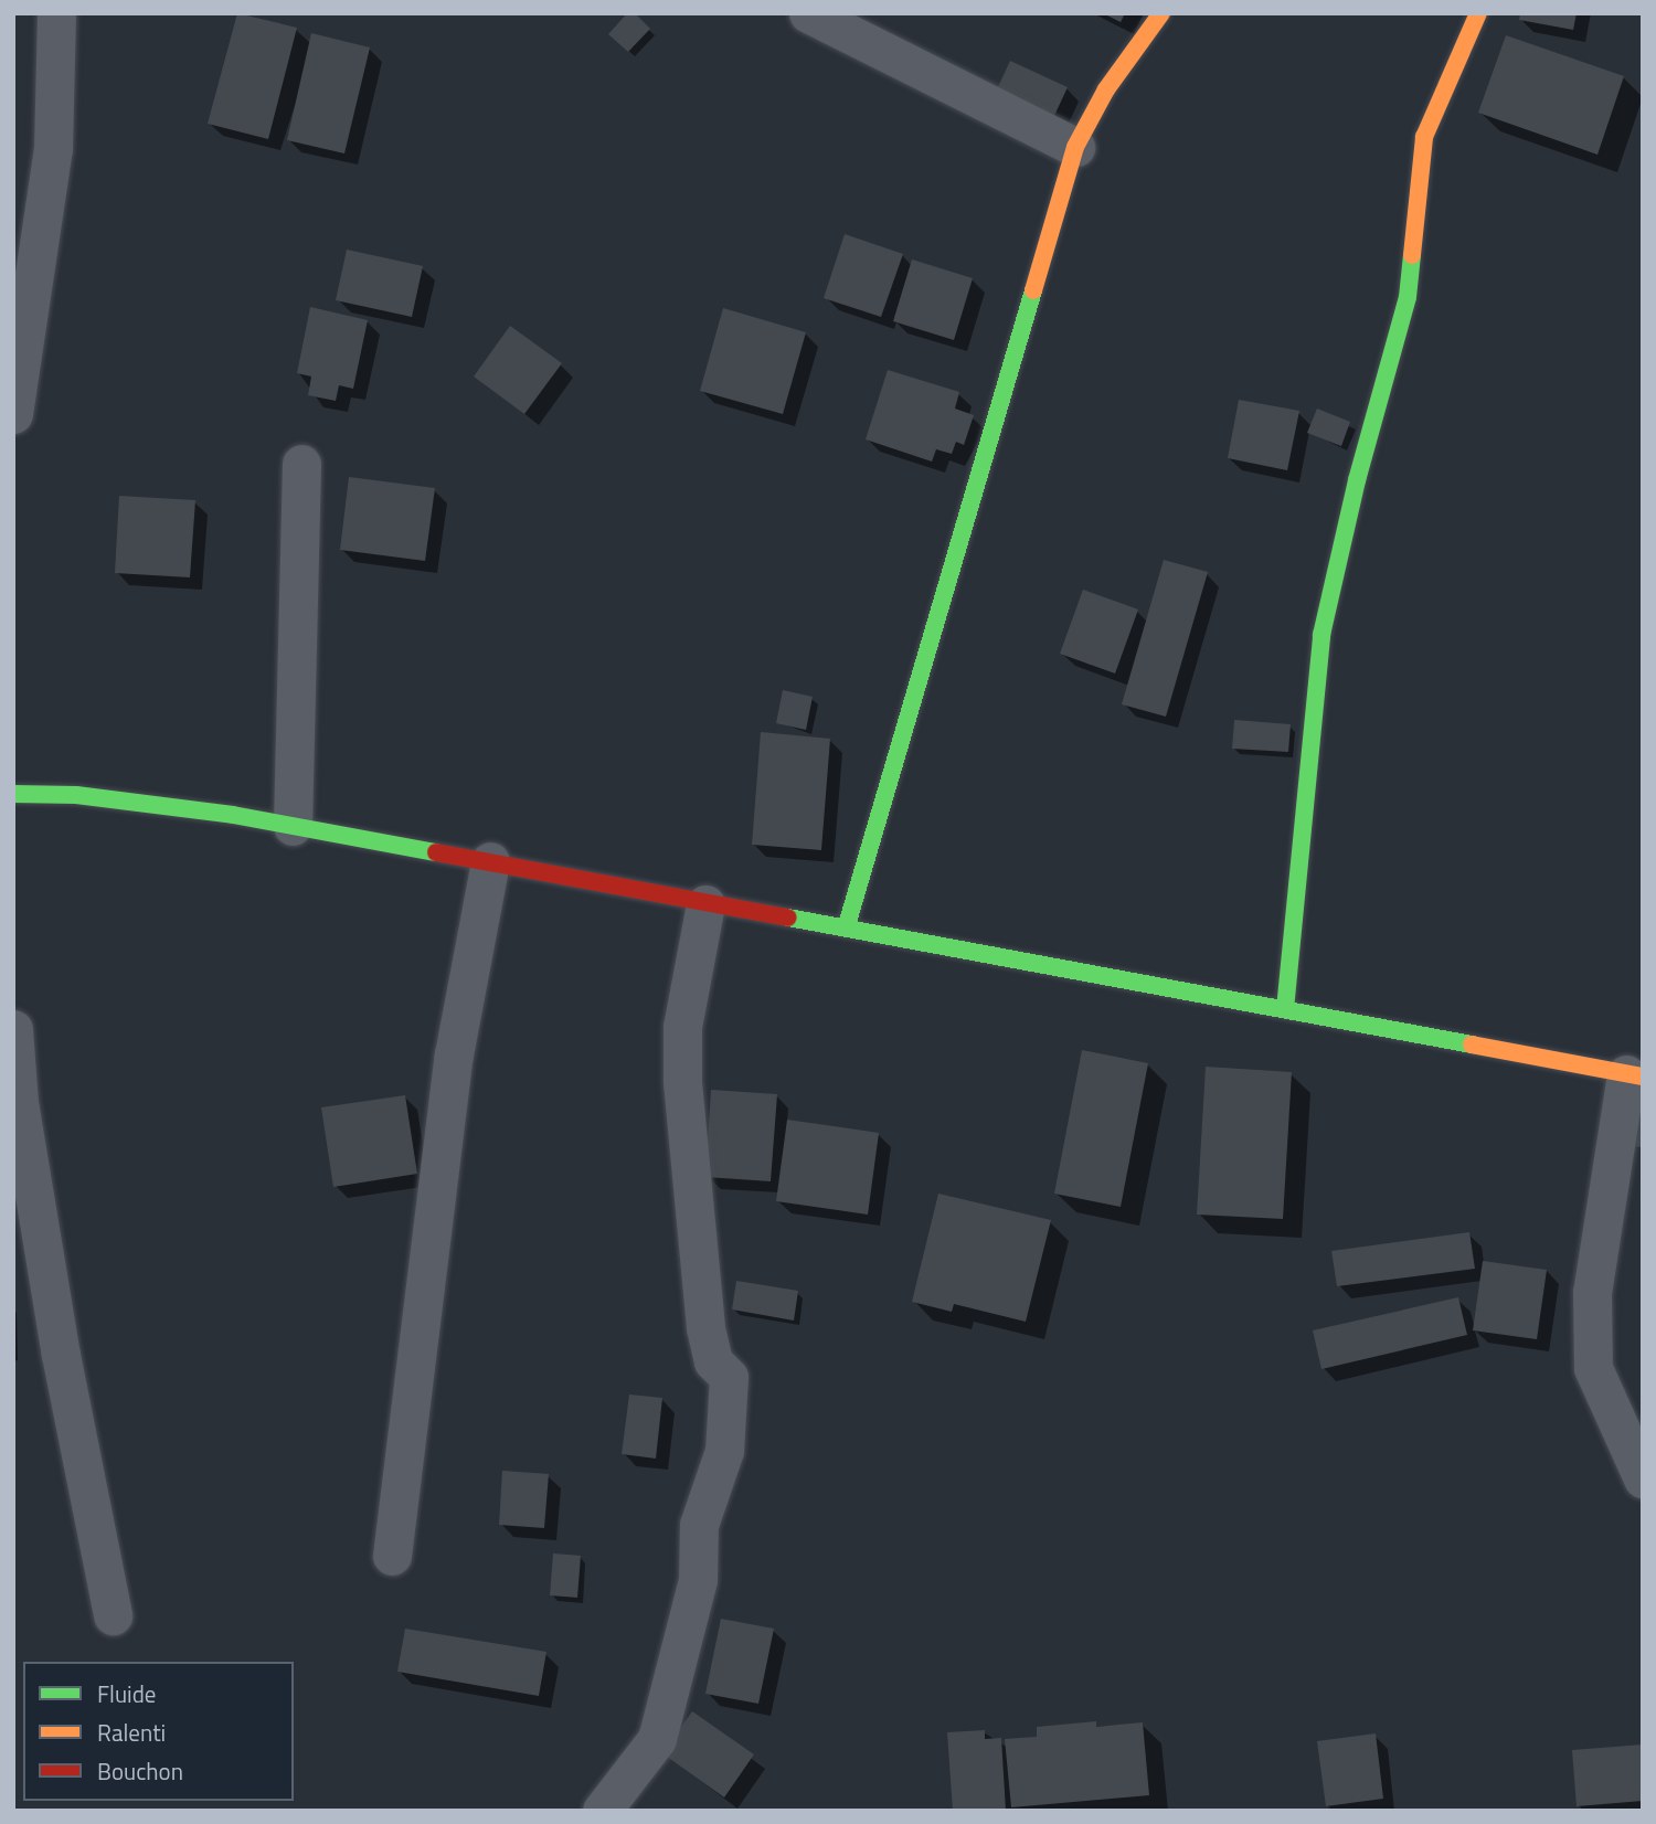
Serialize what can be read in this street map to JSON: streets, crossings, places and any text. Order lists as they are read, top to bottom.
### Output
{
  "legend": ["Fluide", "Ralenti", "Bouchon"]
}
